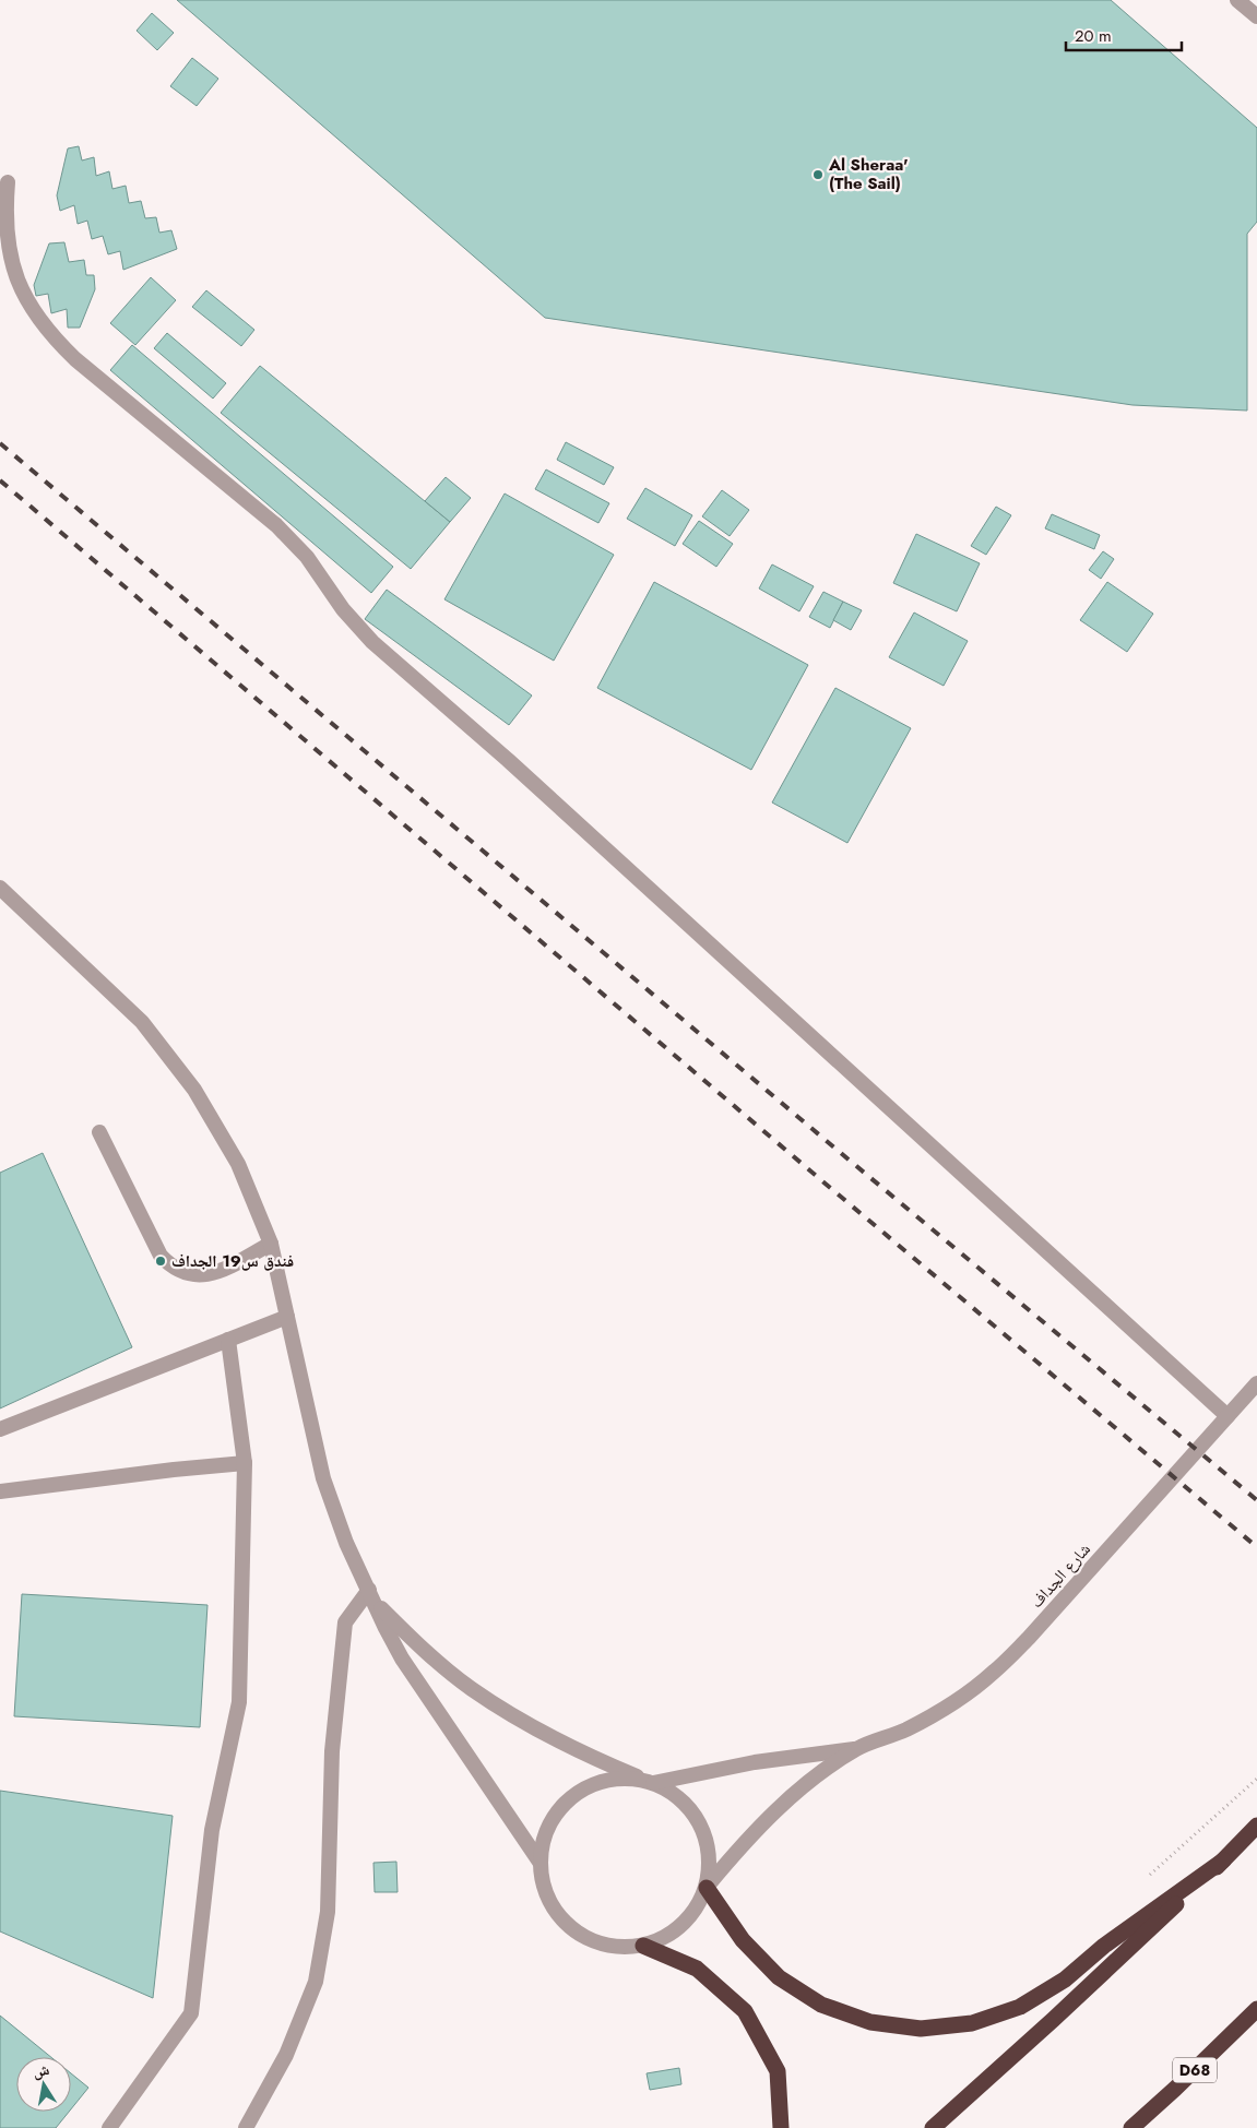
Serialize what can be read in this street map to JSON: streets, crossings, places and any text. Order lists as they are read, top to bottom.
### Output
{
  "streets": {
    "highway": ["D68"],
    "street": ["شارع الجداف"]
  },
  "places": ["Al Sheraa' (The Sail)", "فندق س19 الجداف"],
  "scale_bar": "20 m",
  "north": "top"
}
